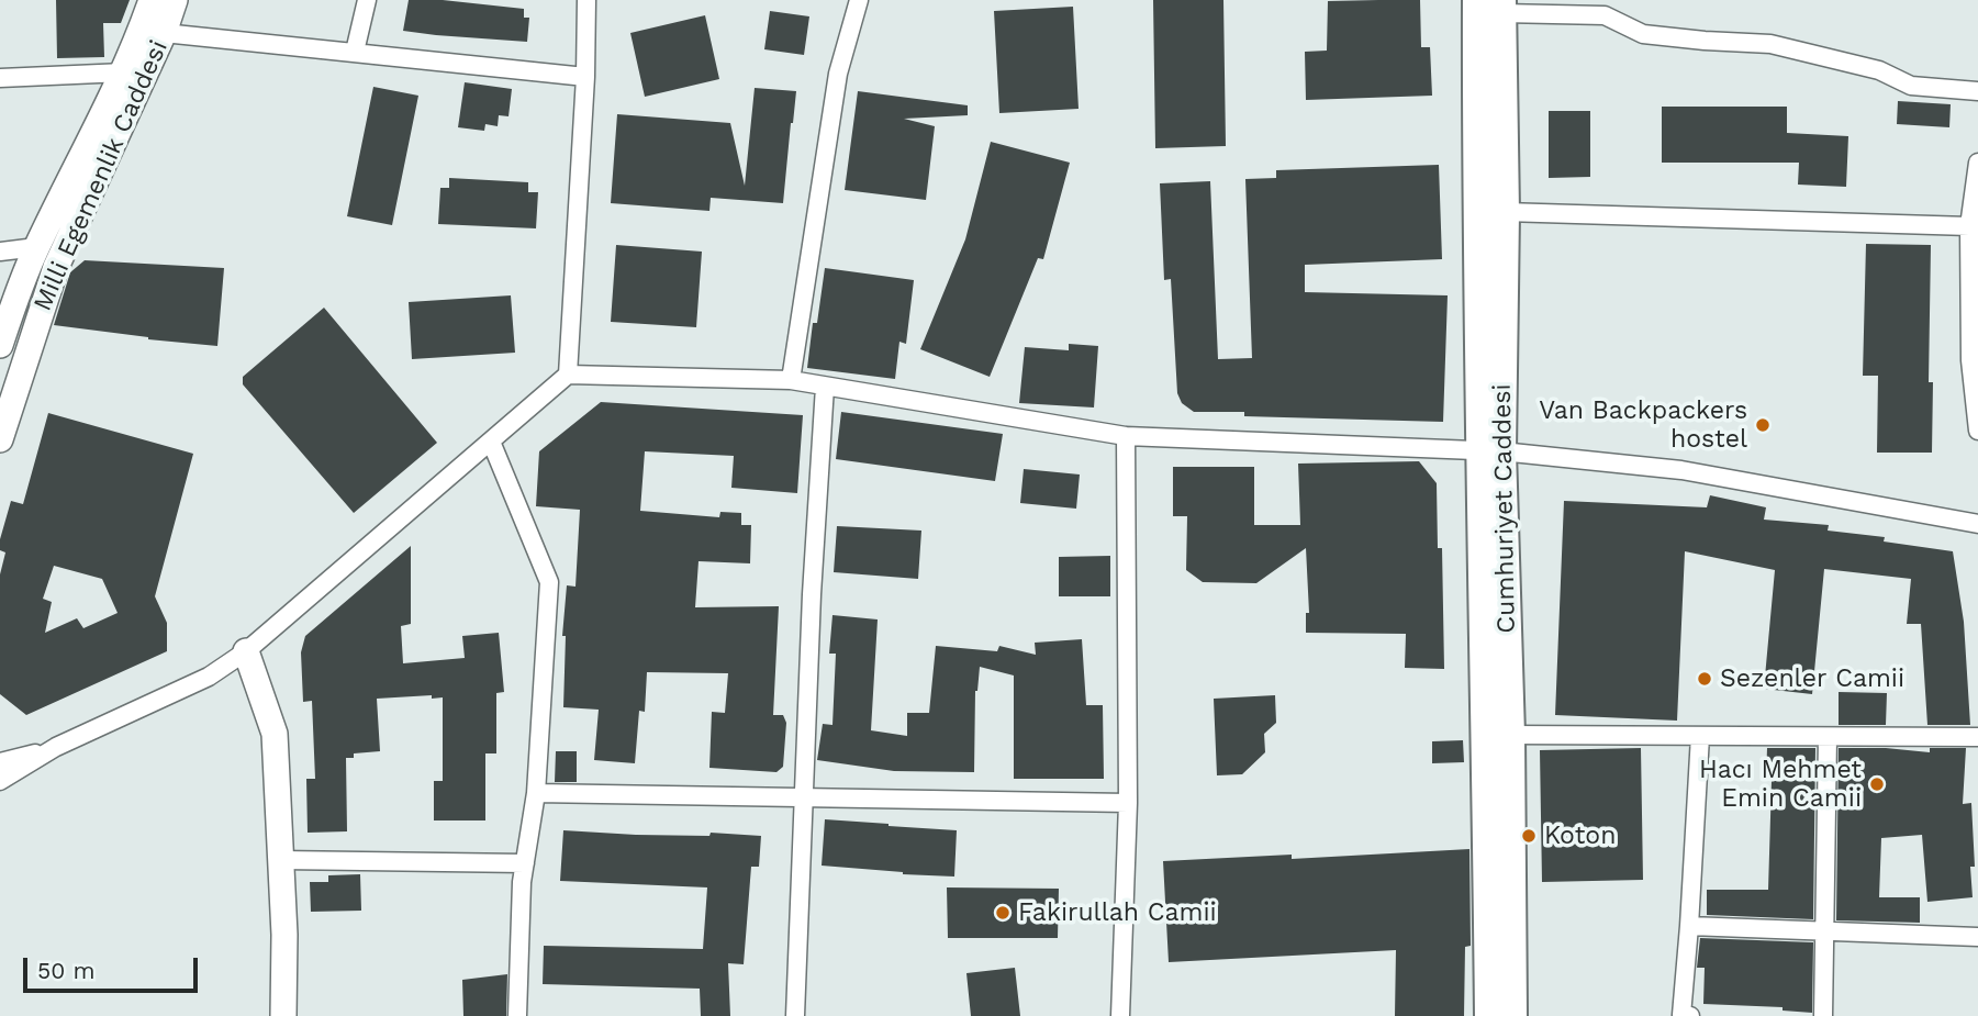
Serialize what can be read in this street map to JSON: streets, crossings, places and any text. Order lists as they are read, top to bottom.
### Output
{
  "streets": {
    "main road": ["Cumhuriyet Caddesi"],
    "street": ["Milli Egemenlik Caddesi"]
  },
  "places": [
    "Van Backpackers hostel",
    "Sezenler Camii",
    "Hacı Mehmet Emin Camii",
    "Koton",
    "Fakirullah Camii"
  ],
  "scale_bar": "50 m"
}
